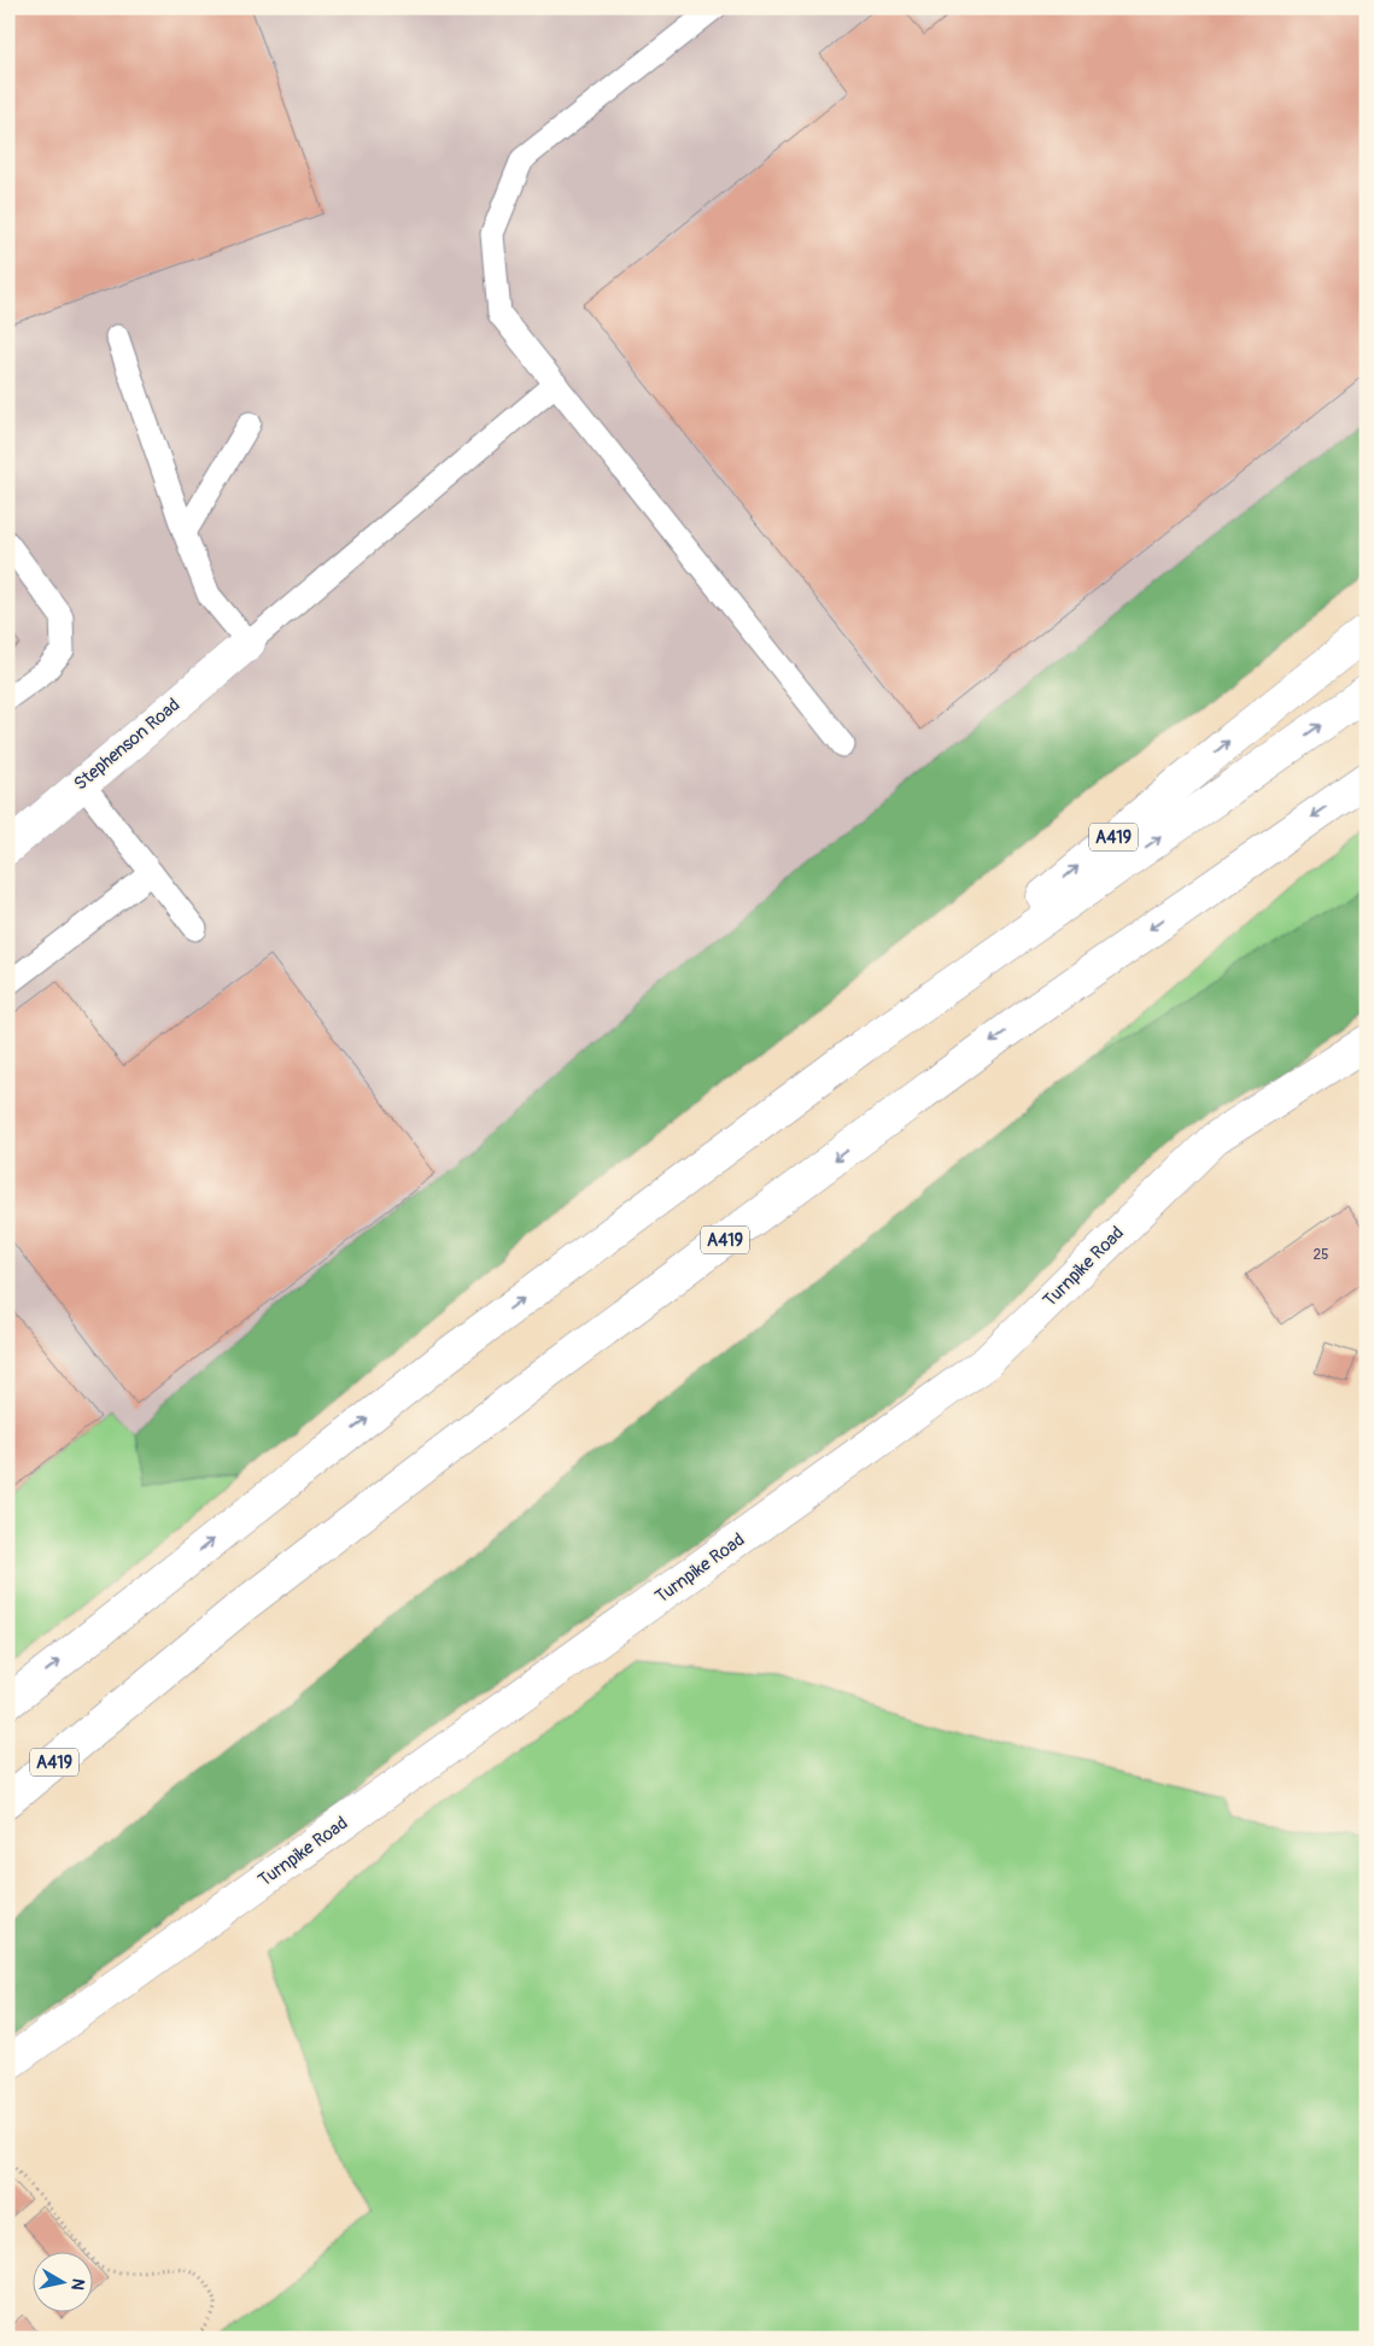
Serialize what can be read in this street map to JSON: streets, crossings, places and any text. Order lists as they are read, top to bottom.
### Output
{
  "streets": {
    "main road": ["Stephenson Road", "A419", "Turnpike Road"]
  },
  "house_numbers": ["25"],
  "north": "right"
}
